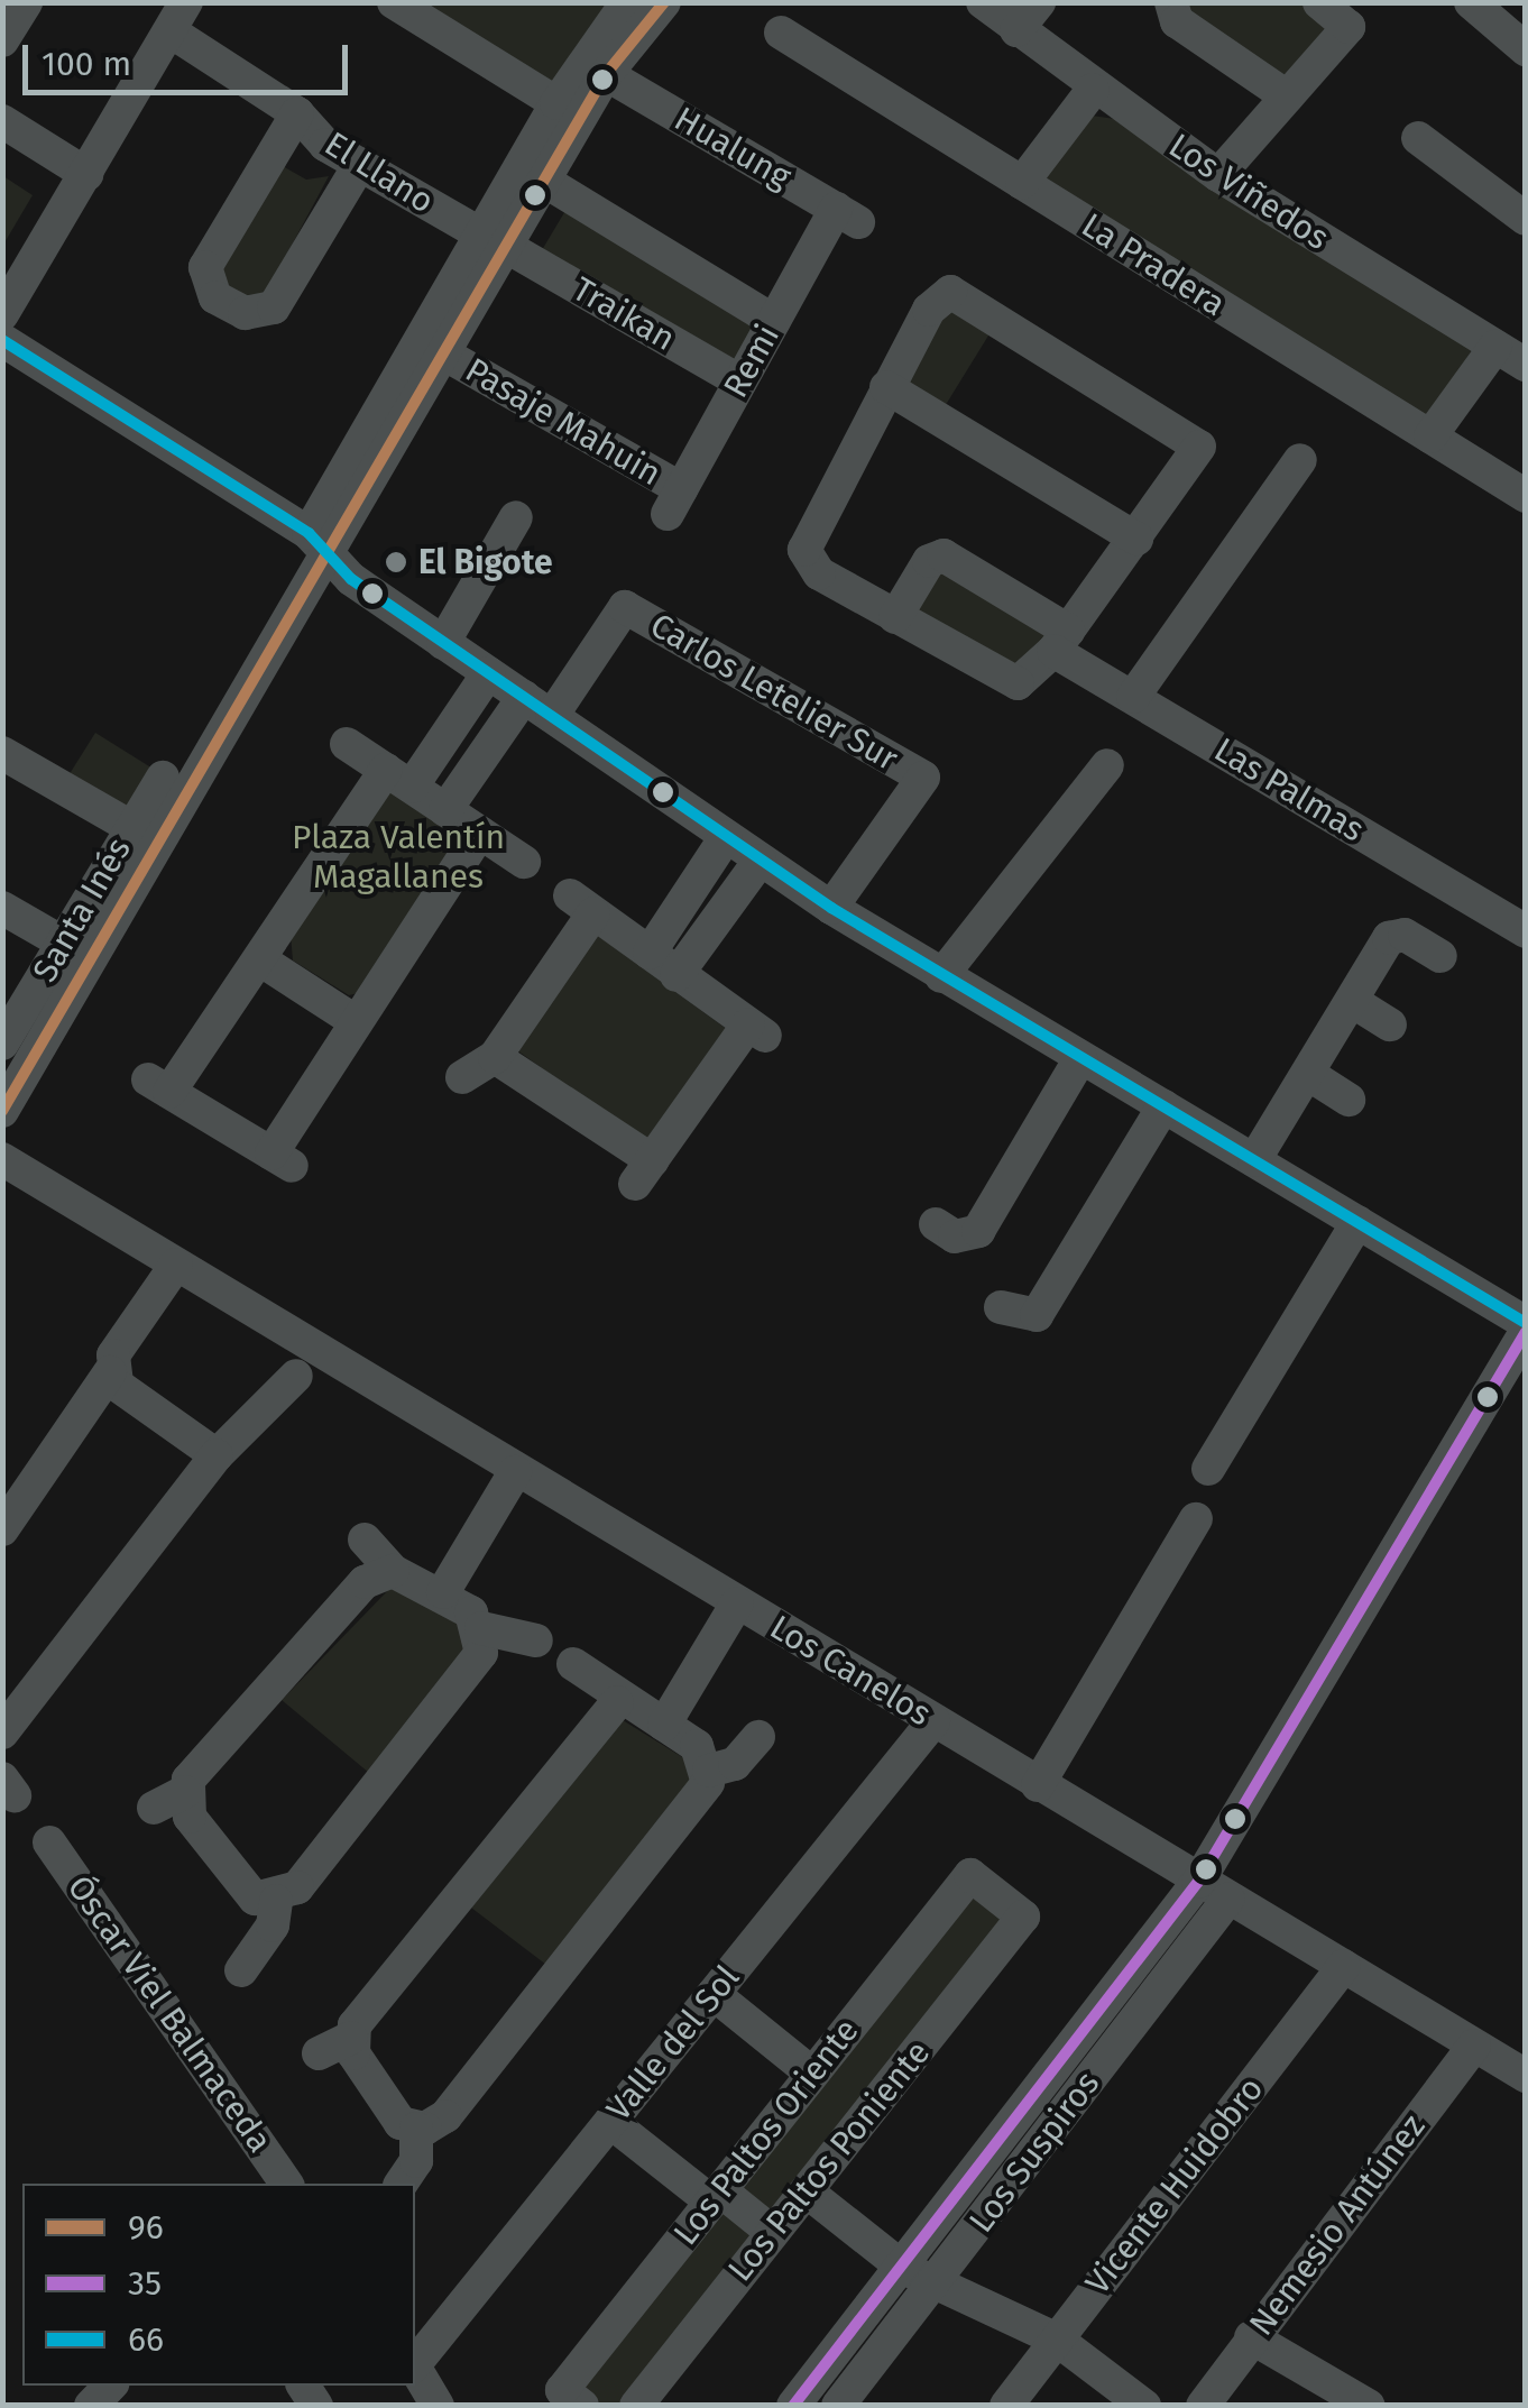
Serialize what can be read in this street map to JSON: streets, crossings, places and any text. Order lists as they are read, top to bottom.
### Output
{
  "streets": {
    "street": [
      "Hualung",
      "El Llano",
      "Los Viñedos",
      "La Pradera",
      "Traikan",
      "Remi",
      "Pasaje Mahuin",
      "Carlos Letelier Sur",
      "Las Palmas",
      "Santa Inés",
      "Los Canelos",
      "Óscar Viel Balmaceda",
      "Valle del Sol",
      "Los Paltos Oriente",
      "Los Suspiros",
      "Los Paltos Poniente",
      "Vicente Huidobro",
      "Nemesio Antúnez"
    ]
  },
  "crossings": [
    ["Hualung", "Remi"],
    ["El Llano", "Traikan"],
    ["Traikan", "Remi"],
    ["Remi", "Pasaje Mahuin"],
    ["Los Canelos", "Valle del Sol"],
    ["Los Canelos", "Los Suspiros"],
    ["Los Canelos", "Vicente Huidobro"],
    ["Los Canelos", "Nemesio Antúnez"],
    ["Los Paltos Oriente", "Los Paltos Poniente"]
  ],
  "parks": ["Plaza Valentín Magallanes"],
  "places": ["El Bigote"],
  "lines": ["transit line 96", "transit line 66", "transit line 35"],
  "legend": ["96", "35", "66"],
  "scale_bar": "100 m"
}
